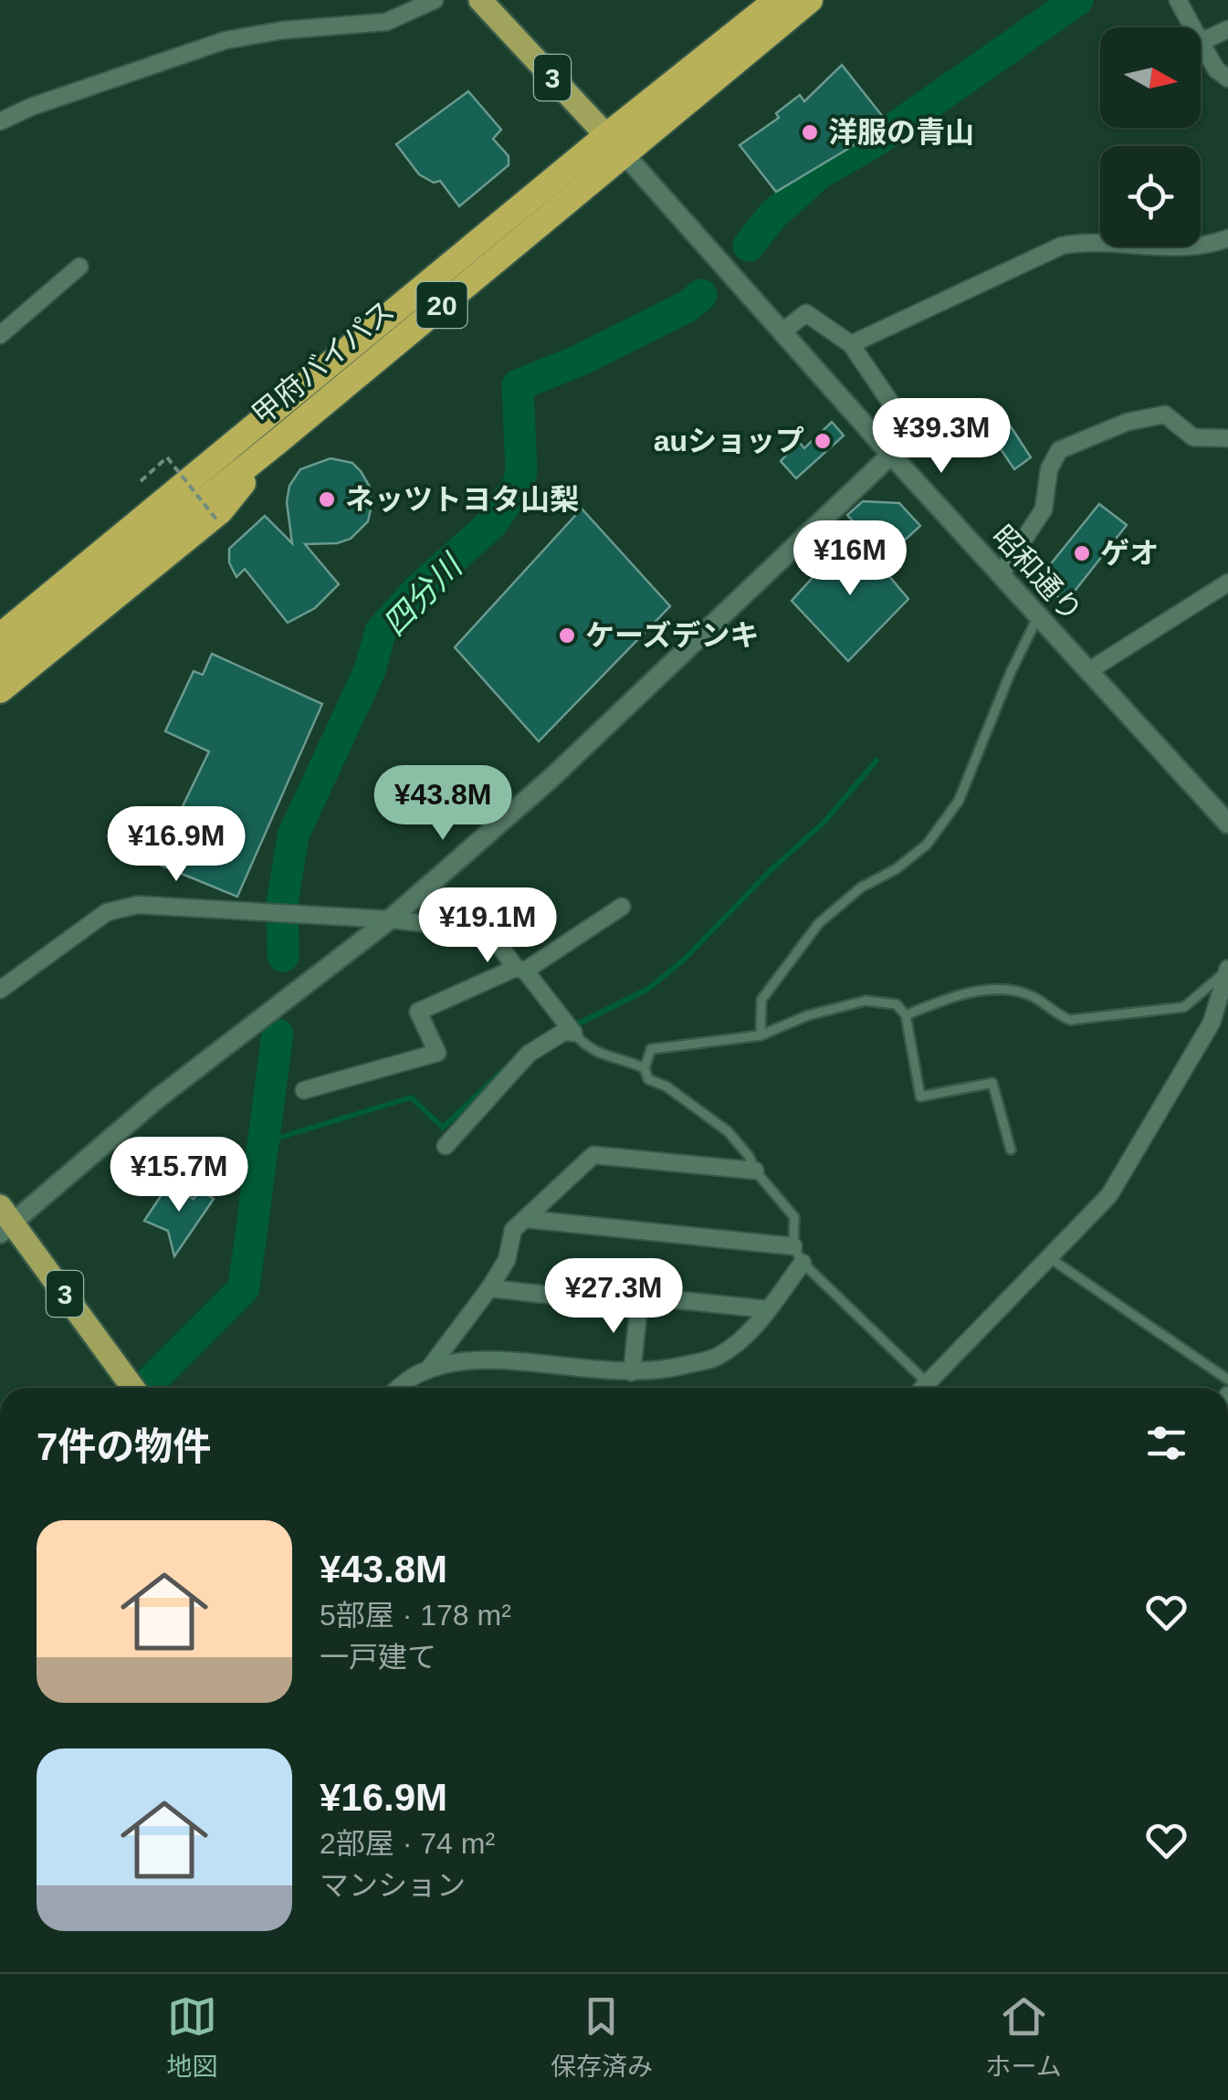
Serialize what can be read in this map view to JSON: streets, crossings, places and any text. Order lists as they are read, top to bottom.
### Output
{
  "streets": {
    "highway": ["20", "甲府バイパス"],
    "main road": ["3"],
    "street": ["昭和通り"]
  },
  "crossings": [
    ["3", "甲府バイパス"],
    ["3", "昭和通り"],
    ["甲府バイパス", "昭和通り"]
  ],
  "water": ["四分川"],
  "places": [
    "洋服の青山",
    "auショップ",
    "ネッツトヨタ山梨",
    "ゲオ",
    "ケーズデンキ"
  ],
  "north": "right",
  "page": {
    "price": [
      "¥39.3M",
      "¥16M",
      "¥43.8M",
      "¥16.9M",
      "¥19.1M",
      "¥15.7M",
      "¥27.3M"
    ],
    "heading": "7件の物件",
    "list": [
      {
        "name": "¥43.8M",
        "note": "5部屋 · 178 m² · 一戸建て"
      },
      {
        "name": "¥16.9M",
        "note": "2部屋 · 74 m² · マンション"
      }
    ],
    "tabs": ["地図", "保存済み", "ホーム"]
  }
}
